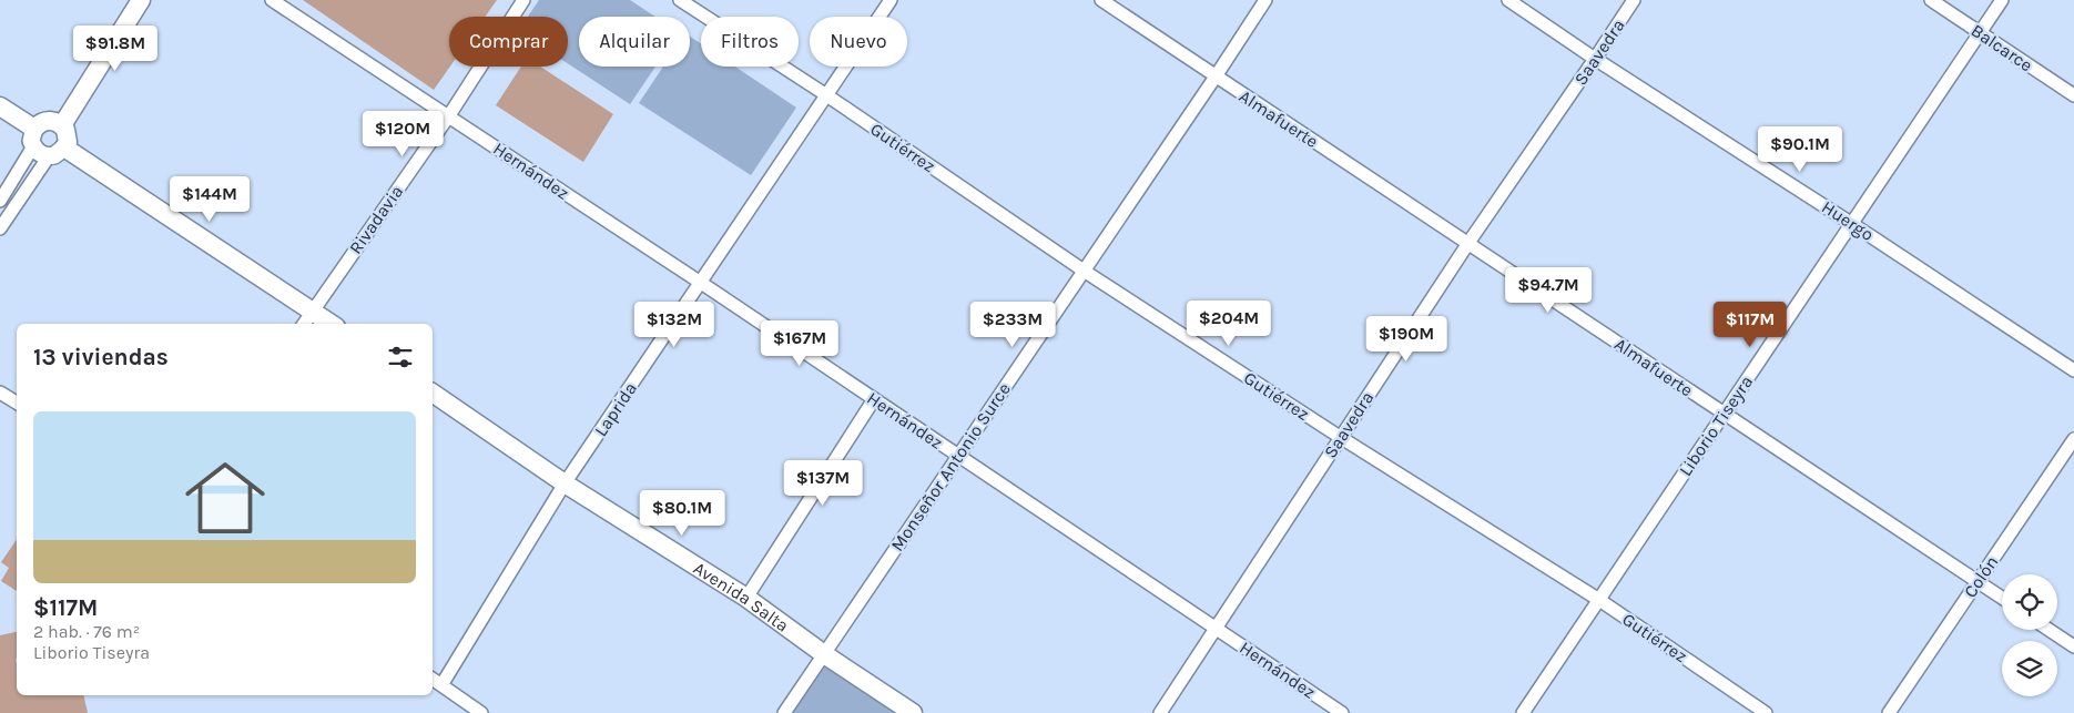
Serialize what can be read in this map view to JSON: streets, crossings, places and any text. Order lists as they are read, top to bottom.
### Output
{
  "streets": {
    "main road": ["Avenida Salta"],
    "street": [
      "Balcarce",
      "Saavedra",
      "Almafuerte",
      "Gutiérrez",
      "Hernández",
      "Rivadavia",
      "Huergo",
      "Laprida",
      "Liborio Tiseyra",
      "Monseñor Antonio Surce",
      "Colón"
    ]
  },
  "crossings": [
    ["Balcarce", "Liborio Tiseyra"],
    ["Saavedra", "Almafuerte"],
    ["Saavedra", "Gutiérrez"],
    ["Saavedra", "Hernández"],
    ["Saavedra", "Huergo"],
    ["Almafuerte", "Liborio Tiseyra"],
    ["Almafuerte", "Monseñor Antonio Surce"],
    ["Almafuerte", "Colón"],
    ["Gutiérrez", "Laprida"],
    ["Gutiérrez", "Liborio Tiseyra"],
    ["Gutiérrez", "Monseñor Antonio Surce"],
    ["Hernández", "Rivadavia"],
    ["Hernández", "Laprida"],
    ["Hernández", "Monseñor Antonio Surce"],
    ["Huergo", "Liborio Tiseyra"],
    ["Laprida", "Avenida Salta"],
    ["Monseñor Antonio Surce", "Avenida Salta"]
  ],
  "page": {
    "chip": [
      "Comprar",
      "Alquilar",
      "Filtros",
      "Nuevo"
    ],
    "price": [
      "$91.8M",
      "$120M",
      "$90.1M",
      "$144M",
      "$94.7M",
      "$204M",
      "$132M",
      "$233M",
      "$117M",
      "$190M",
      "$167M",
      "$137M",
      "$80.1M"
    ],
    "heading": "13 viviendas",
    "list": [
      {
        "name": "$117M",
        "note": "2 hab. · 76 m² · Liborio Tiseyra"
      }
    ]
  }
}
